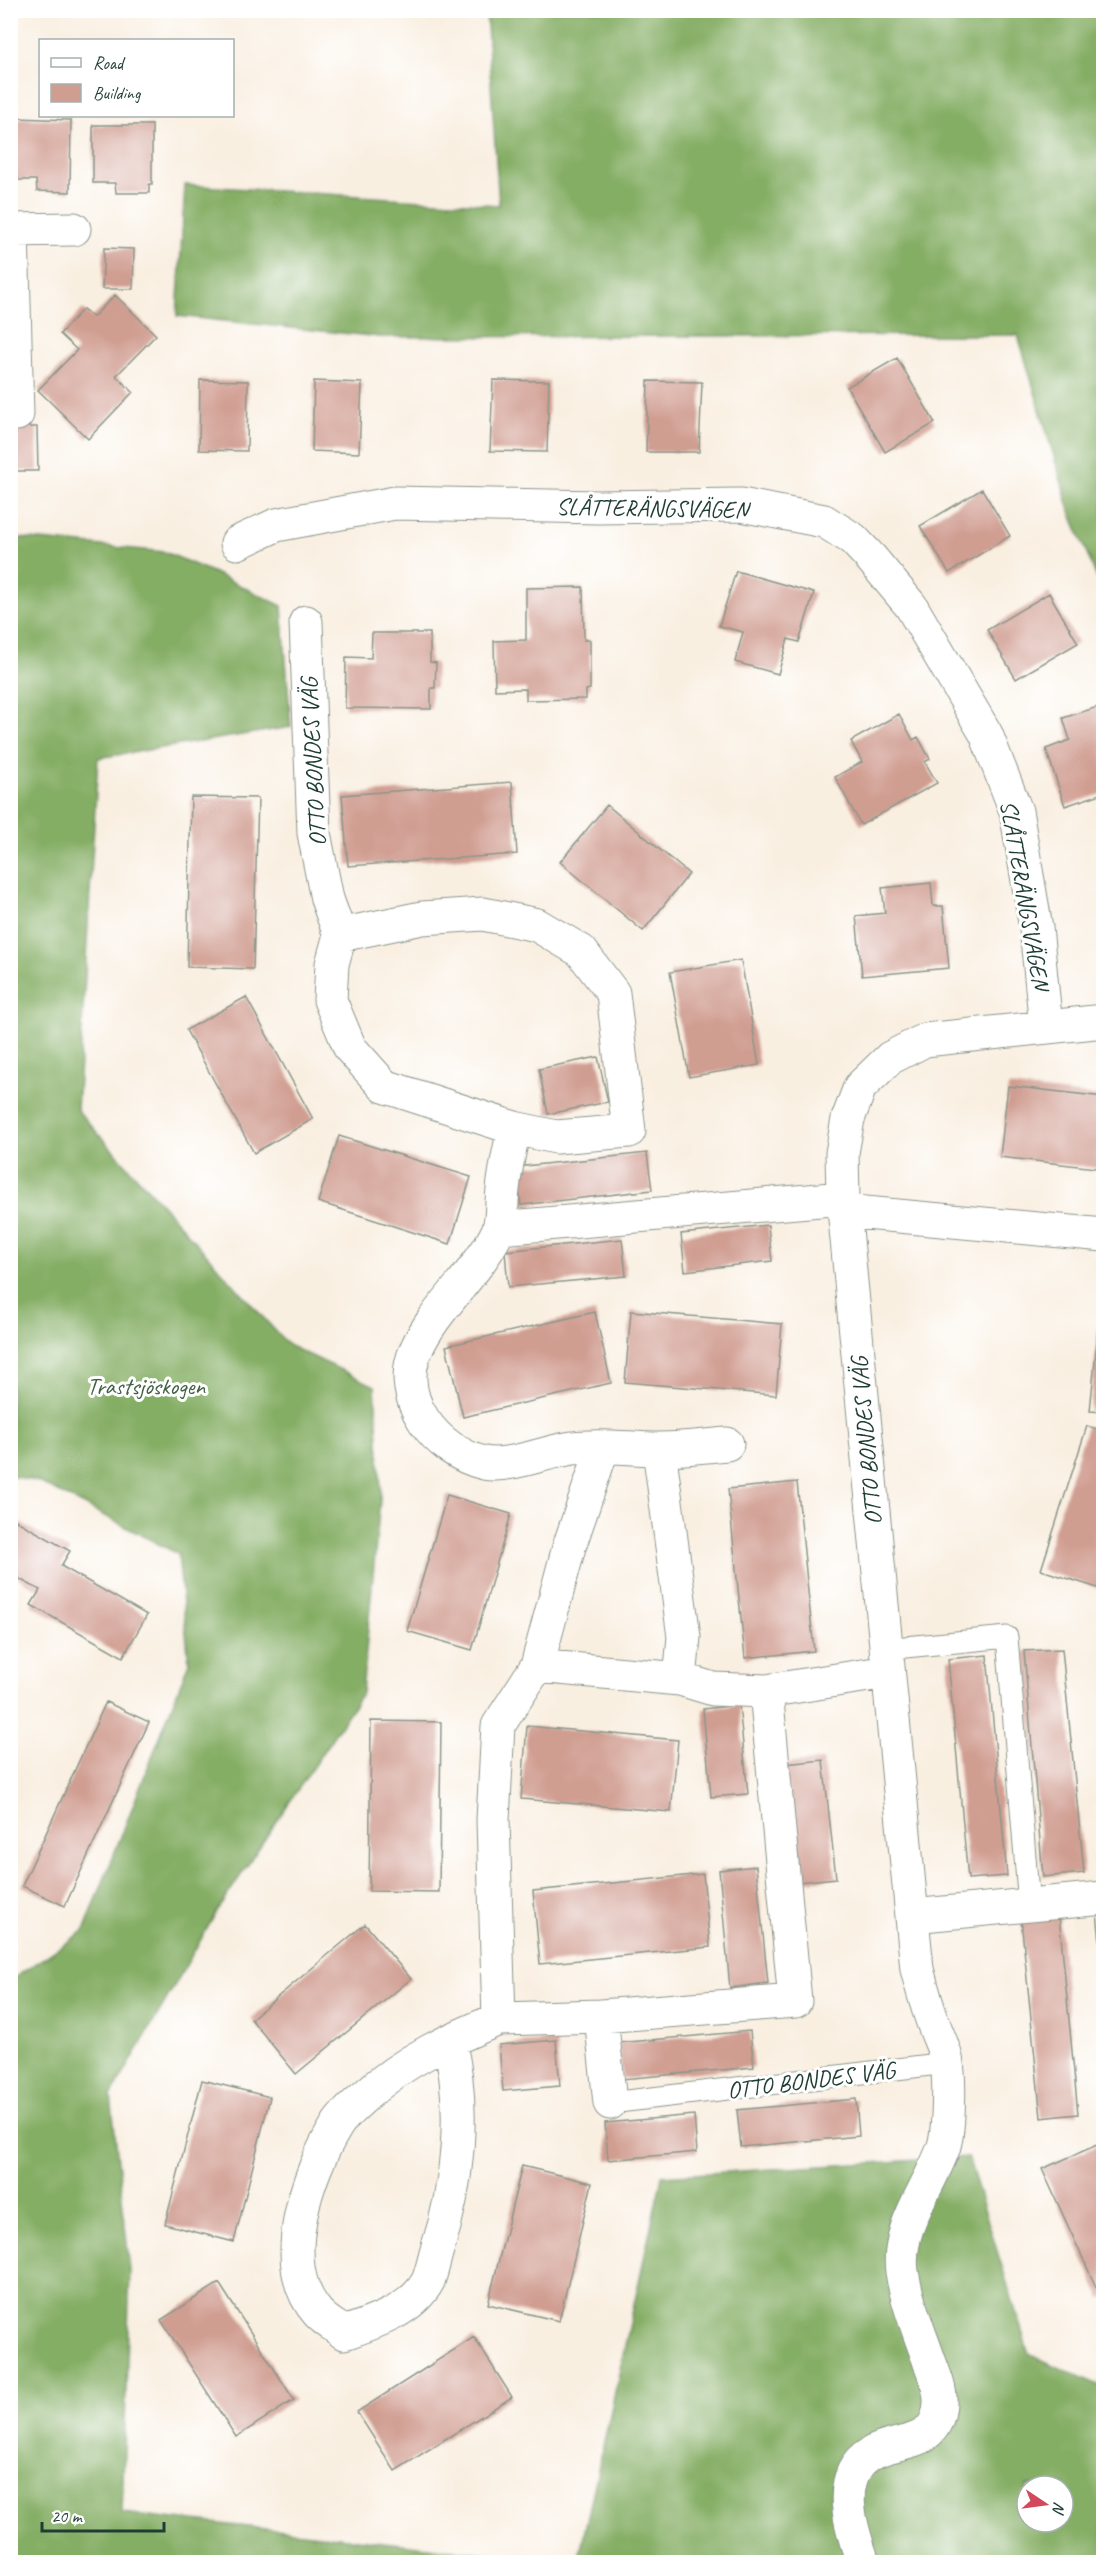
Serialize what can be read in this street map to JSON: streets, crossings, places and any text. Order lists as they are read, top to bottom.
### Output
{
  "streets": {
    "street": ["SLÅTTERÄNGSVÄGEN", "OTTO BONDES VÄG"]
  },
  "crossings": [
    ["SLÅTTERÄNGSVÄGEN", "OTTO BONDES VÄG"]
  ],
  "parks": ["Trastsjöskogen"],
  "legend": ["Road", "Building"],
  "scale_bar": "20 m",
  "north": "right"
}
